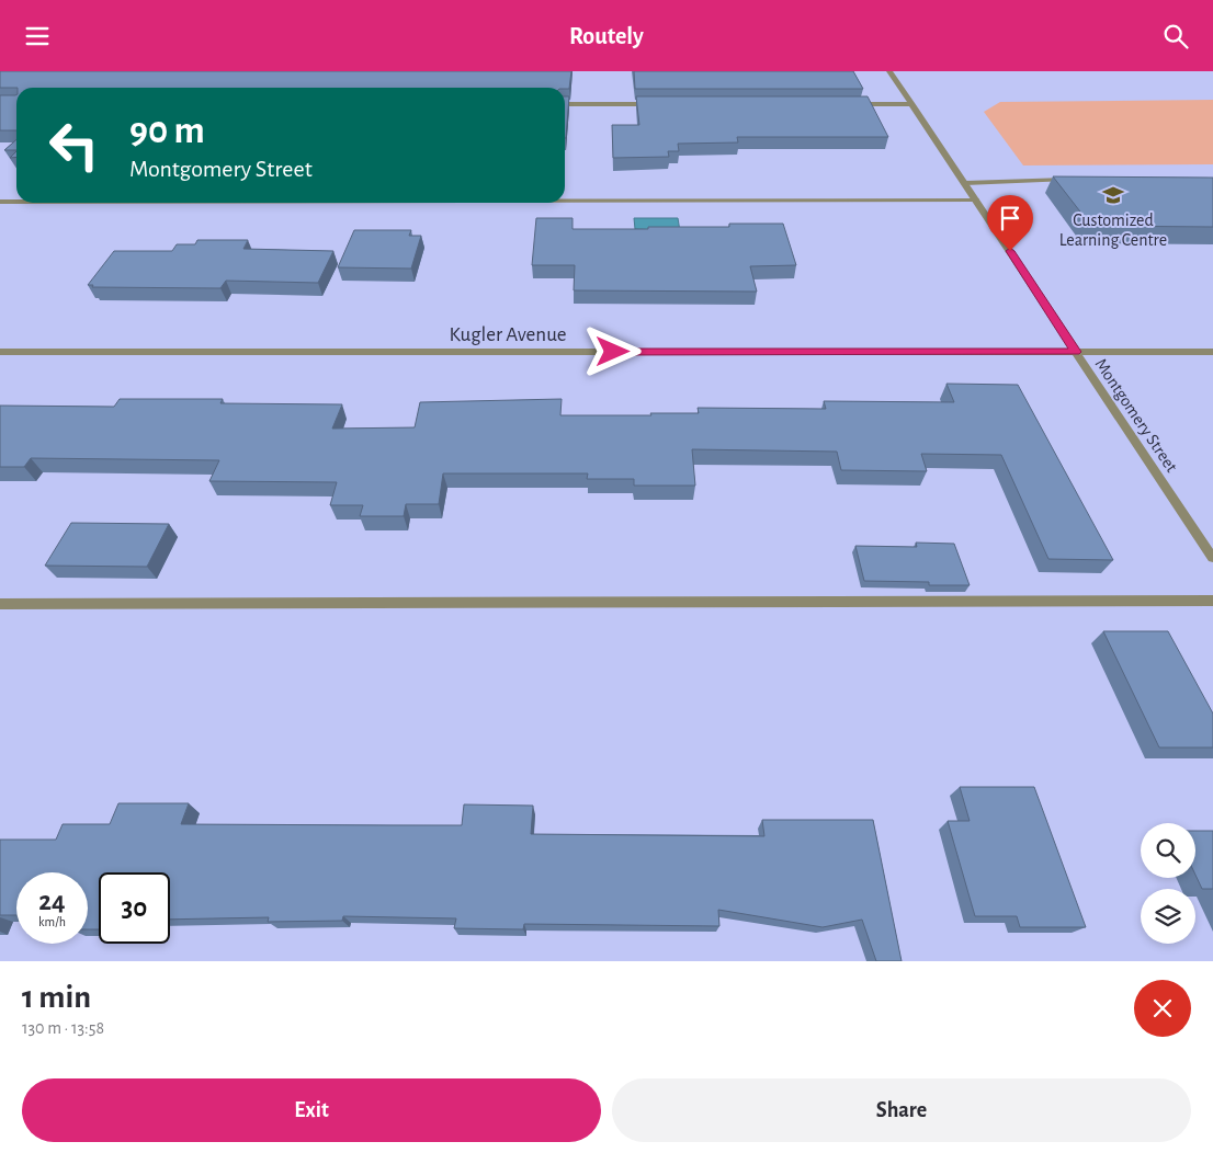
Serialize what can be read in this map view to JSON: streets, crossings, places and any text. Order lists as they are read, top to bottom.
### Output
{
  "streets": {
    "street": ["Kugler Avenue", "Montgomery Street"]
  },
  "crossings": [
    ["Kugler Avenue", "Montgomery Street"]
  ],
  "places": {
    "school or university": ["Customized Learning Centre"]
  },
  "page": {
    "header": "Routely",
    "turn": ["90 m", "Montgomery Street"],
    "speed": "24 km/h",
    "limit": "30",
    "heading": ["1 min", "130 m · 13:58"],
    "buttons": ["Exit", "Share"]
  }
}
